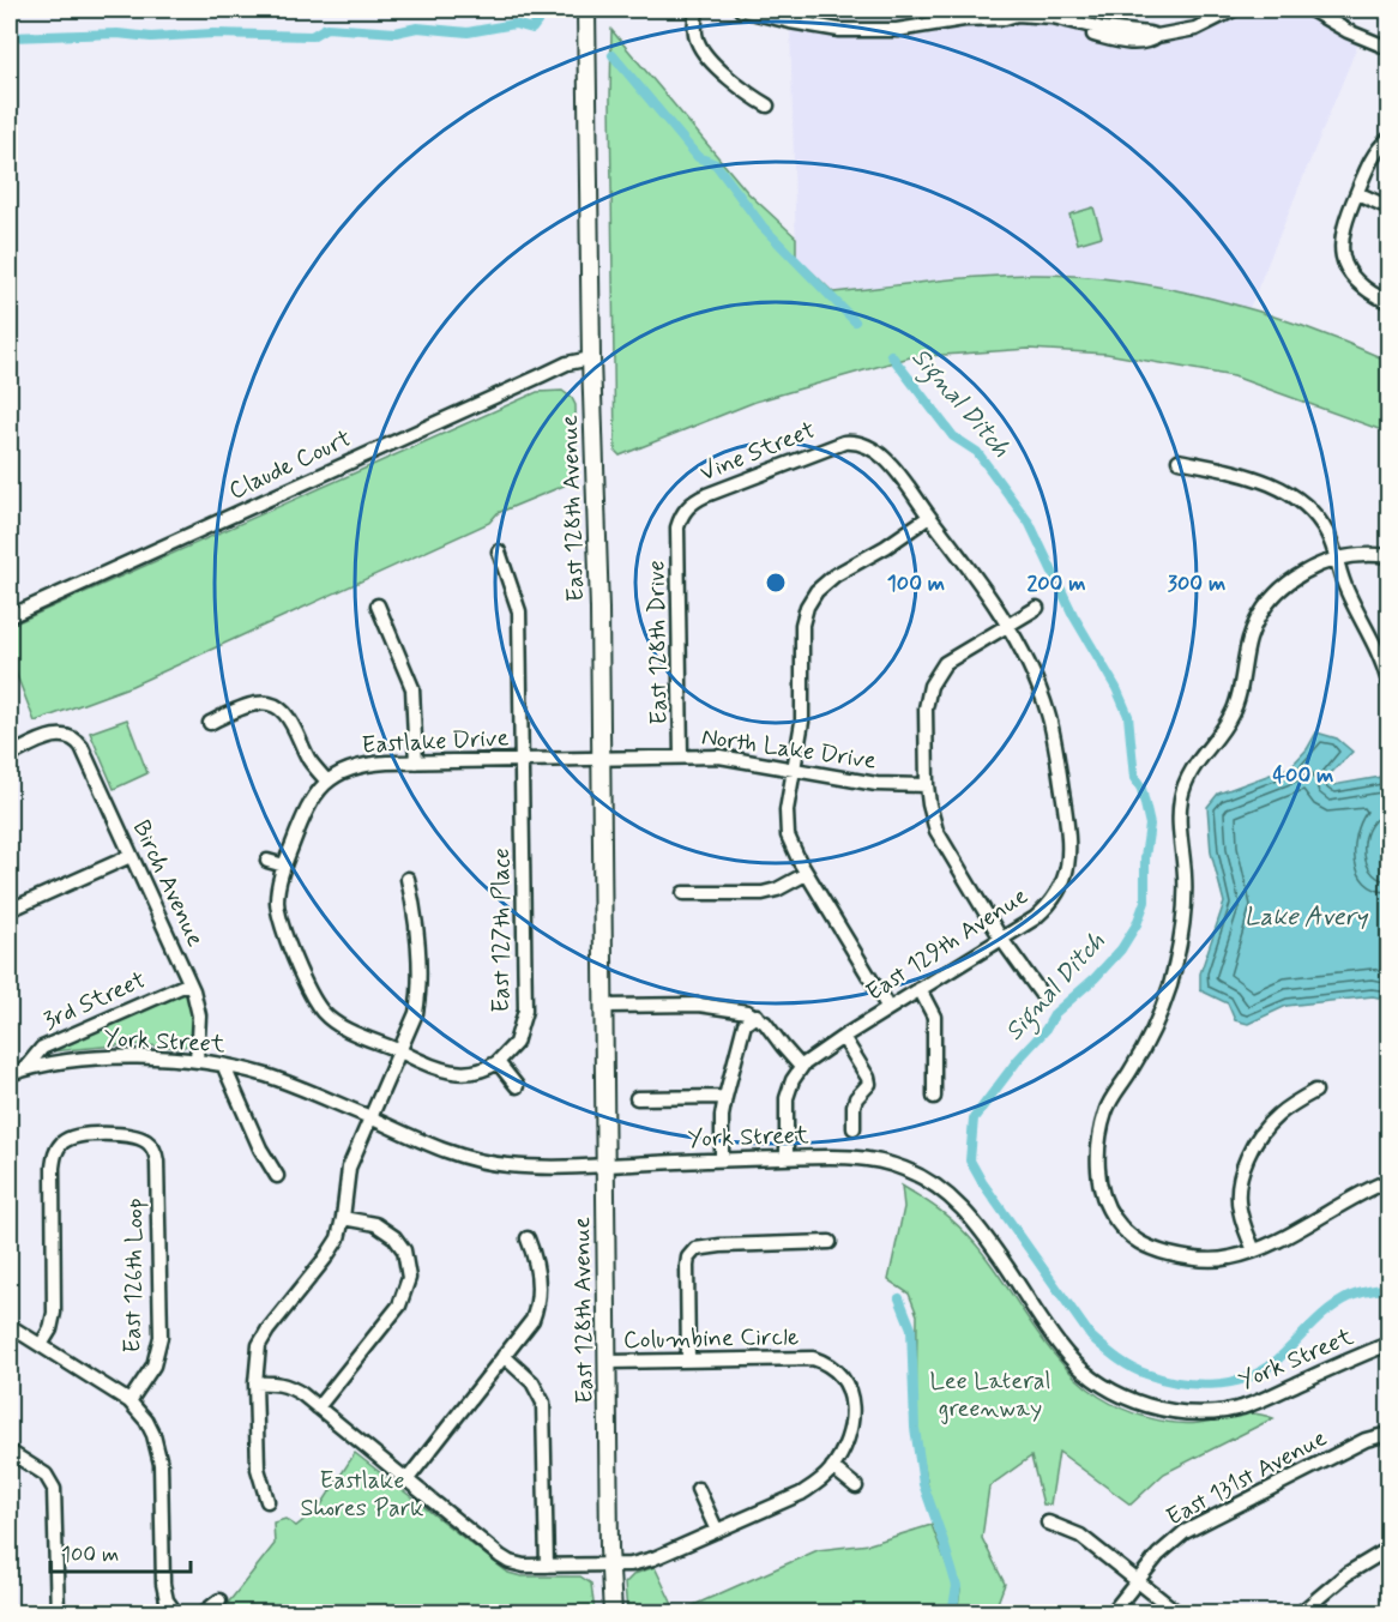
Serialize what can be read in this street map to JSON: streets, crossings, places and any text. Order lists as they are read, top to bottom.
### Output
{
  "streets": {
    "main road": ["East 128th Avenue"],
    "street": [
      "Vine Street",
      "Claude Court",
      "East 128th Drive",
      "Eastlake Drive",
      "North Lake Drive",
      "Birch Avenue",
      "East 127th Place",
      "East 129th Avenue",
      "3rd Street",
      "York Street",
      "East 126th Loop",
      "Columbine Circle",
      "East 131st Avenue"
    ]
  },
  "crossings": [
    ["Vine Street", "East 128th Drive"],
    ["Vine Street", "East 129th Avenue"],
    ["Claude Court", "East 128th Avenue"],
    ["East 128th Avenue", "Eastlake Drive"],
    ["East 128th Avenue", "North Lake Drive"],
    ["East 128th Avenue", "York Street"],
    ["East 128th Avenue", "Columbine Circle"],
    ["East 128th Drive", "North Lake Drive"],
    ["Eastlake Drive", "North Lake Drive"],
    ["Eastlake Drive", "East 127th Place"],
    ["Birch Avenue", "3rd Street"],
    ["Birch Avenue", "York Street"],
    ["3rd Street", "York Street"]
  ],
  "water": ["Signal Ditch", "Lake Avery"],
  "parks": ["Lee Lateral greenway", "Eastlake Shores Park"],
  "scale_bar": "100 m",
  "rings": [
    "100 m",
    "200 m",
    "300 m",
    "400 m"
  ]
}
